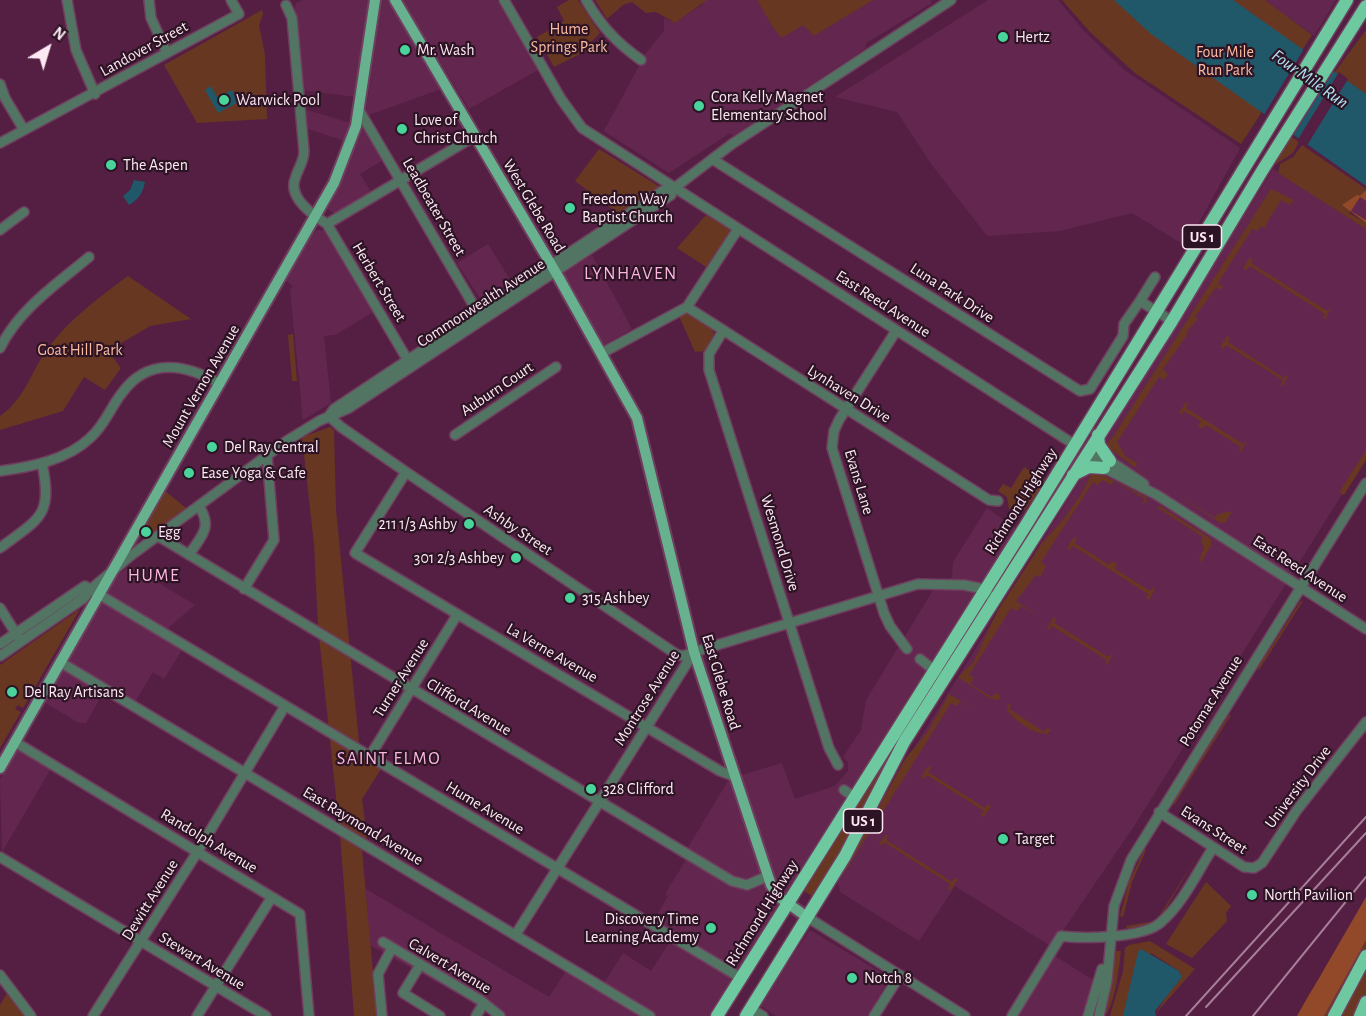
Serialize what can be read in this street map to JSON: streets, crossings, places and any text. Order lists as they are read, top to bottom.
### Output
{
  "streets": {
    "highway": ["US 1", "Richmond Highway"],
    "main road": ["West Glebe Road", "Mount Vernon Avenue", "East Glebe Road"],
    "street": [
      "Landover Street",
      "Leadbeater Street",
      "Herbert Street",
      "Luna Park Drive",
      "Commonwealth Avenue",
      "East Reed Avenue",
      "Auburn Court",
      "Lynhaven Drive",
      "Evans Lane",
      "Ashby Street",
      "Wesmond Drive",
      "La Verne Avenue",
      "Turner Avenue",
      "Montrose Avenue",
      "Potomac Avenue",
      "Clifford Avenue",
      "University Drive",
      "Hume Avenue",
      "East Raymond Avenue",
      "Evans Street",
      "Randolph Avenue",
      "Dewitt Avenue",
      "Stewart Avenue",
      "Calvert Avenue"
    ]
  },
  "crossings": [
    ["West Glebe Road", "Commonwealth Avenue"],
    ["West Glebe Road", "East Glebe Road"],
    ["Leadbeater Street", "Commonwealth Avenue"],
    ["Leadbeater Street", "Mount Vernon Avenue"],
    ["US 1", "East Reed Avenue"],
    ["US 1", "Richmond Highway"],
    ["Herbert Street", "Commonwealth Avenue"],
    ["Herbert Street", "Mount Vernon Avenue"],
    ["Luna Park Drive", "Commonwealth Avenue"],
    ["Commonwealth Avenue", "East Reed Avenue"],
    ["Commonwealth Avenue", "Mount Vernon Avenue"],
    ["Commonwealth Avenue", "Ashby Street"],
    ["Commonwealth Avenue", "East Glebe Road"],
    ["Commonwealth Avenue", "Clifford Avenue"],
    ["East Reed Avenue", "Evans Lane"],
    ["East Reed Avenue", "Richmond Highway"],
    ["East Reed Avenue", "Potomac Avenue"],
    ["Mount Vernon Avenue", "Hume Avenue"],
    ["Mount Vernon Avenue", "East Raymond Avenue"],
    ["Mount Vernon Avenue", "Randolph Avenue"],
    ["Lynhaven Drive", "Evans Lane"],
    ["Lynhaven Drive", "Wesmond Drive"],
    ["Evans Lane", "Montrose Avenue"],
    ["Richmond Highway", "East Glebe Road"],
    ["Richmond Highway", "Montrose Avenue"],
    ["Richmond Highway", "Hume Avenue"],
    ["Ashby Street", "La Verne Avenue"],
    ["Ashby Street", "East Glebe Road"],
    ["Ashby Street", "Montrose Avenue"],
    ["Wesmond Drive", "Montrose Avenue"],
    ["La Verne Avenue", "Turner Avenue"],
    ["La Verne Avenue", "East Glebe Road"],
    ["La Verne Avenue", "Montrose Avenue"],
    ["Turner Avenue", "Clifford Avenue"],
    ["Turner Avenue", "Hume Avenue"],
    ["East Glebe Road", "Montrose Avenue"],
    ["East Glebe Road", "Clifford Avenue"],
    ["Montrose Avenue", "Clifford Avenue"],
    ["Montrose Avenue", "Hume Avenue"],
    ["Montrose Avenue", "East Raymond Avenue"],
    ["Potomac Avenue", "Evans Street"],
    ["University Drive", "Evans Street"],
    ["Hume Avenue", "Dewitt Avenue"],
    ["East Raymond Avenue", "Dewitt Avenue"],
    ["Randolph Avenue", "Dewitt Avenue"],
    ["Dewitt Avenue", "Stewart Avenue"]
  ],
  "districts": ["LYNHAVEN", "HUME", "SAINT ELMO"],
  "water": ["Four Mile Run"],
  "parks": ["Hume Springs Park", "Four Mile Run Park", "Goat Hill Park"],
  "places": [
    "Hertz",
    "Mr. Wash",
    "Warwick Pool",
    "Cora Kelly Magnet Elementary School",
    "Love of Christ Church",
    "The Aspen",
    "Freedom Way Baptist Church",
    "Del Ray Central",
    "Ease Yoga & Cafe",
    "211 1/3 Ashby",
    "Egg",
    "301 2/3 Ashbey",
    "315 Ashbey",
    "Del Ray Artisans",
    "328 Clifford",
    "Target",
    "North Pavilion",
    "Discovery Time Learning Academy",
    "Notch 8"
  ],
  "north": "top right"
}
